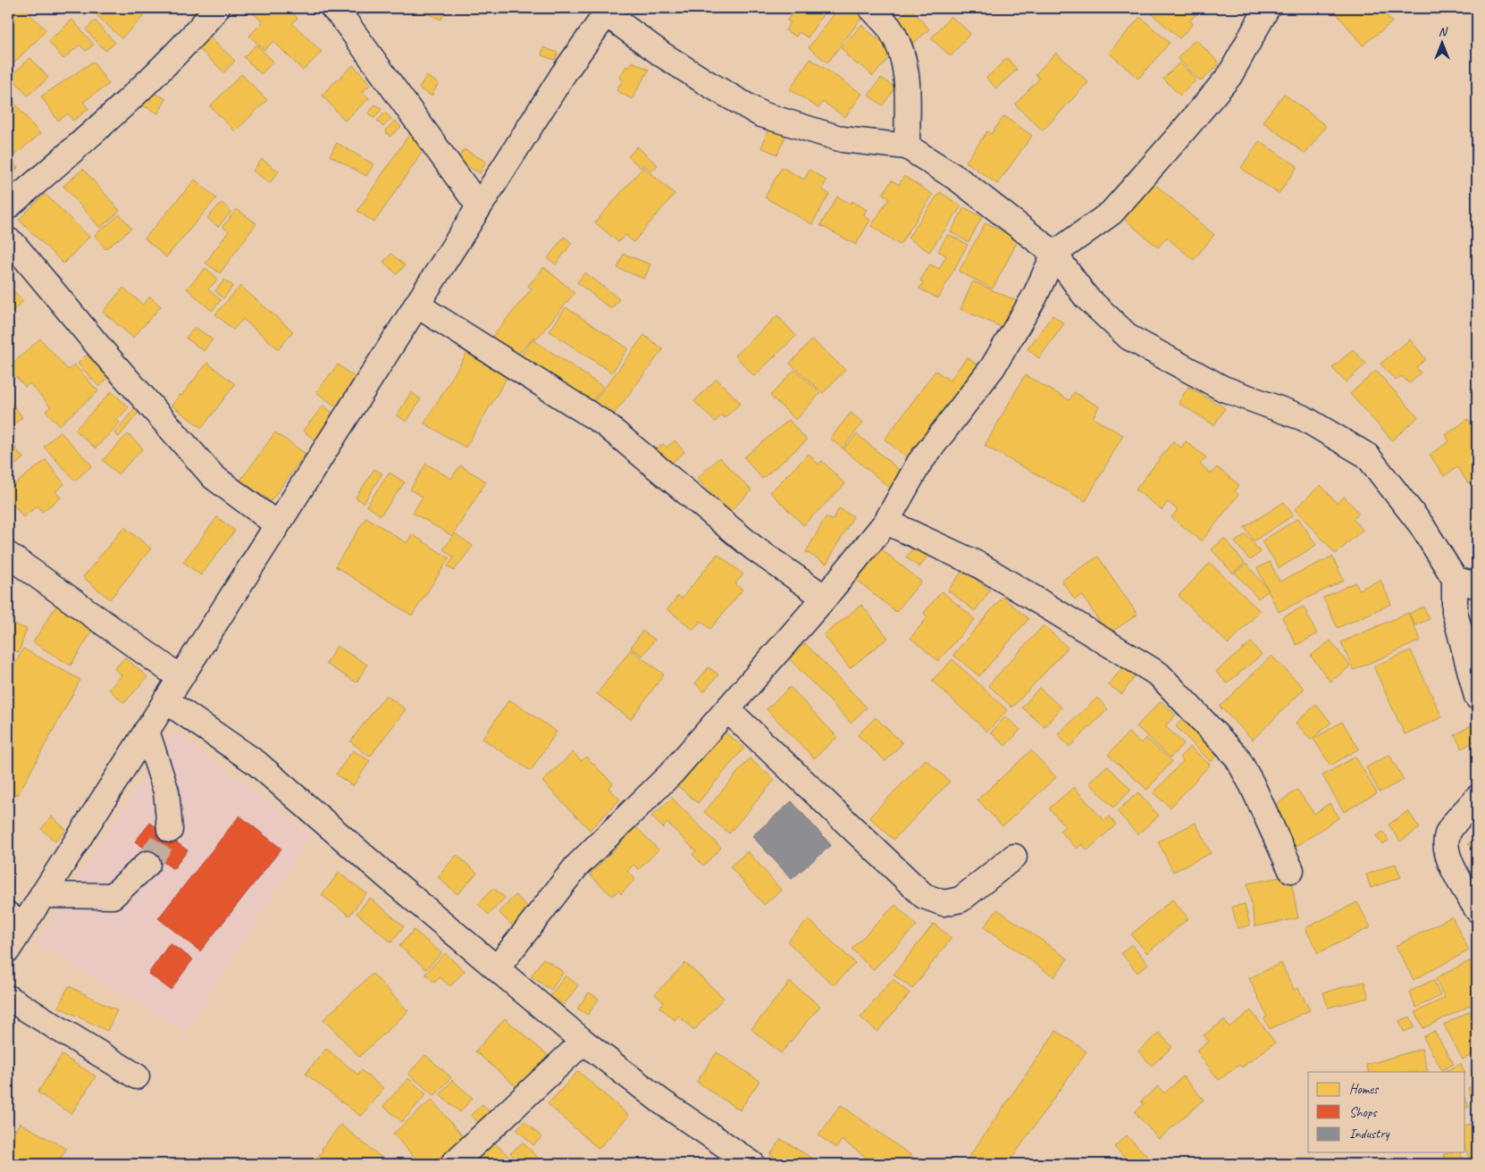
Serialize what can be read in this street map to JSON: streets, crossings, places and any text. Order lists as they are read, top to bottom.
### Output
{
  "legend": ["Homes", "Shops", "Industry"],
  "north": "top"
}
